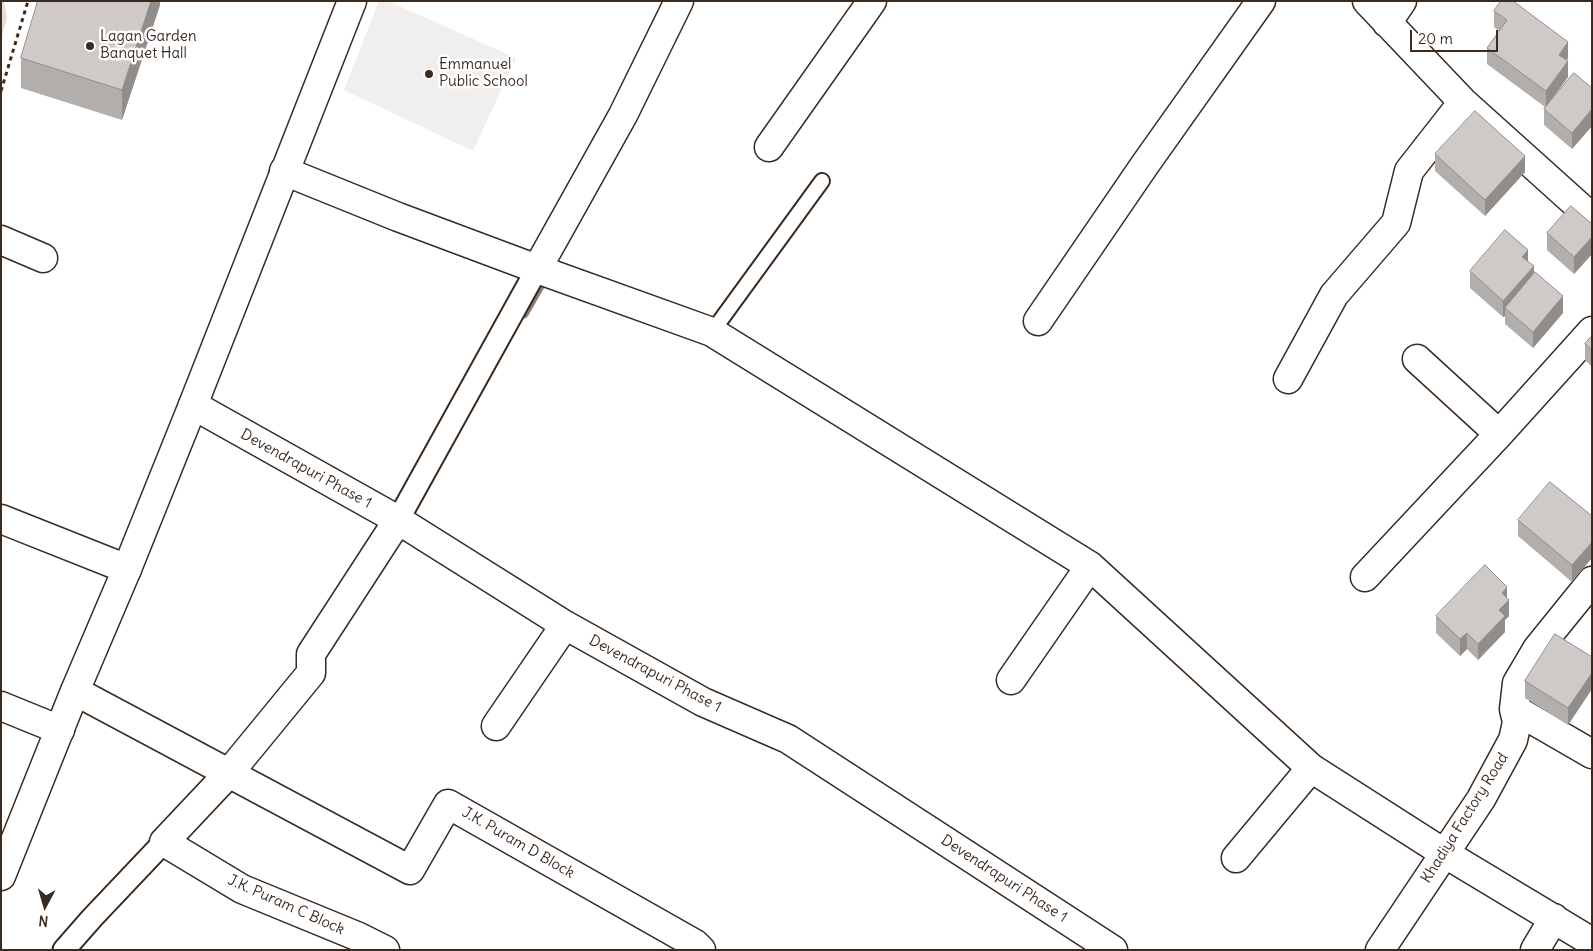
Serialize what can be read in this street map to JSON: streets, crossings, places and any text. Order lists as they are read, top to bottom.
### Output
{
  "streets": {
    "street": [
      "Devendrapuri Phase 1",
      "Khadiya Factory Road",
      "J.K. Puram D Block",
      "J.K. Puram C Block"
    ]
  },
  "places": ["Lagan Garden Banquet Hall", "Emmanuel Public School"],
  "scale_bar": "20 m",
  "north": "bottom"
}
